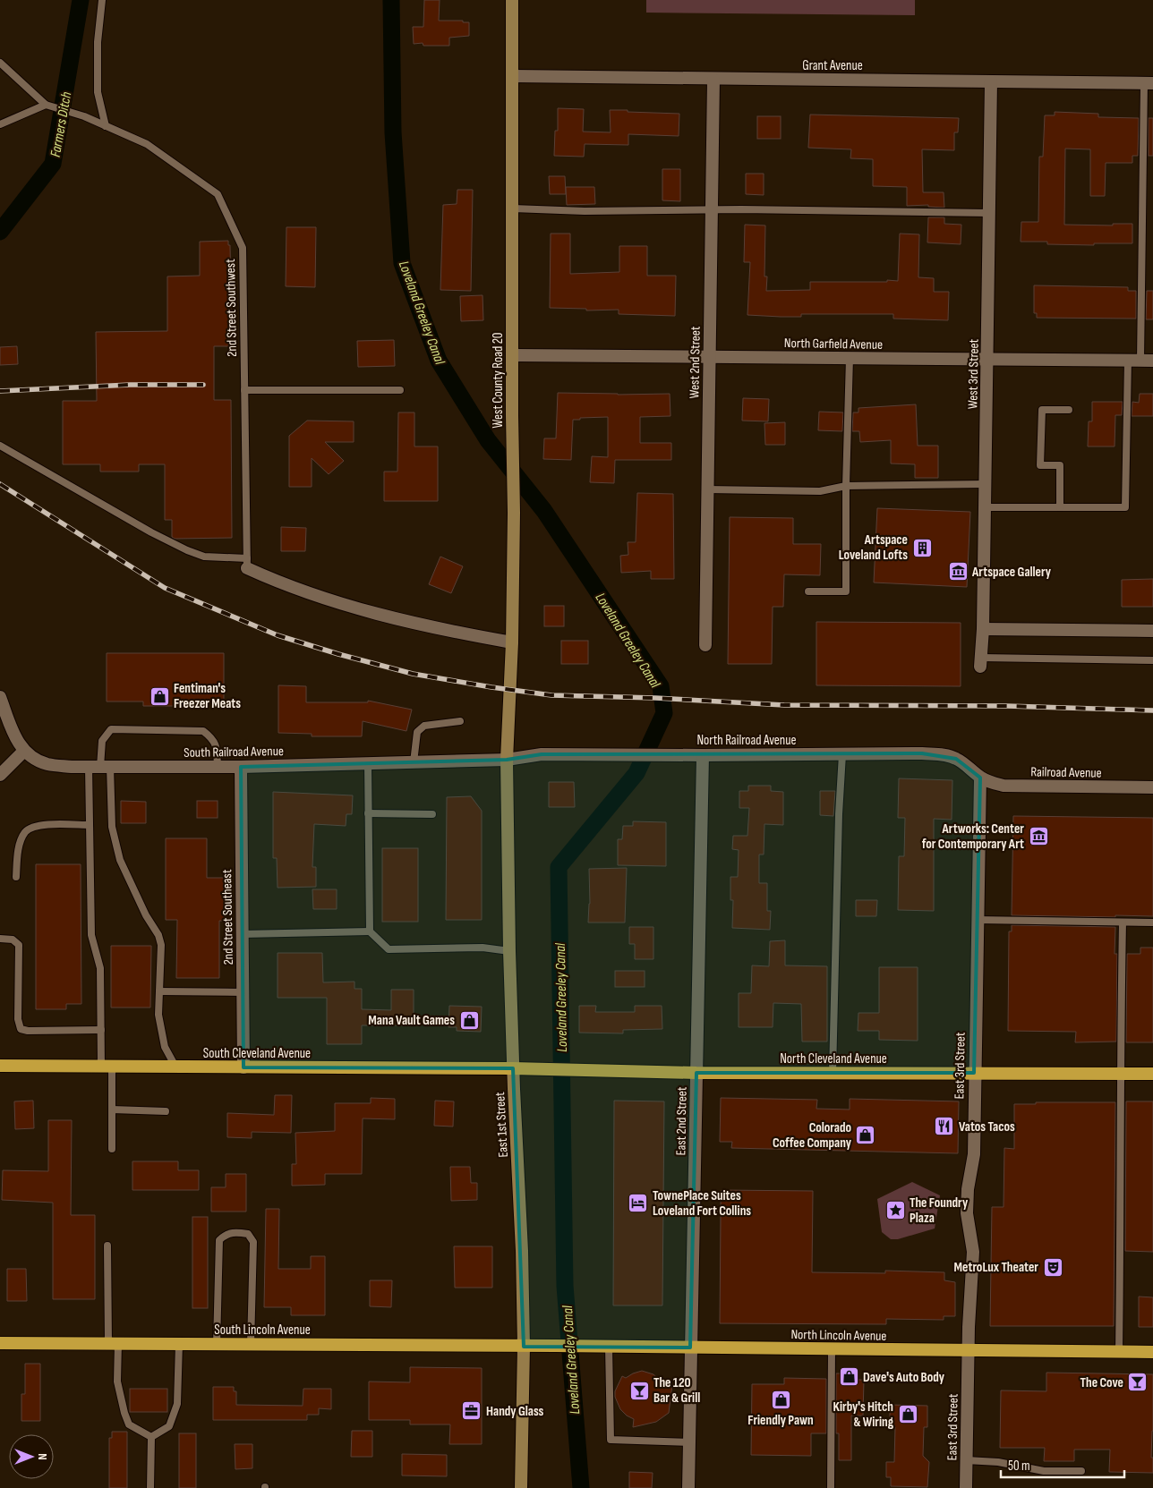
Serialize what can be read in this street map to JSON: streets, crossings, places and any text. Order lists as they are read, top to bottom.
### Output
{
  "streets": {
    "highway": [
      "South Cleveland Avenue",
      "North Cleveland Avenue",
      "South Lincoln Avenue",
      "North Lincoln Avenue"
    ],
    "main road": ["West County Road 20", "East 1st Street"],
    "street": [
      "Grant Avenue",
      "North Garfield Avenue",
      "West 2nd Street",
      "West 3rd Street",
      "North Railroad Avenue",
      "South Railroad Avenue",
      "Railroad Avenue",
      "2nd Street Southeast",
      "East 3rd Street",
      "East 2nd Street"
    ],
    "lane": ["2nd Street Southwest"]
  },
  "crossings": [
    ["Grant Avenue", "West 2nd Street"],
    ["Grant Avenue", "West 3rd Street"],
    ["Grant Avenue", "West County Road 20"],
    ["North Garfield Avenue", "West 2nd Street"],
    ["North Garfield Avenue", "West 3rd Street"],
    ["North Garfield Avenue", "West County Road 20"],
    ["West County Road 20", "North Railroad Avenue"],
    ["West County Road 20", "South Railroad Avenue"],
    ["West County Road 20", "East 1st Street"],
    ["North Railroad Avenue", "South Railroad Avenue"],
    ["North Railroad Avenue", "Railroad Avenue"],
    ["North Railroad Avenue", "East 3rd Street"],
    ["North Railroad Avenue", "East 2nd Street"],
    ["North Railroad Avenue", "East 1st Street"],
    ["South Railroad Avenue", "2nd Street Southeast"],
    ["South Railroad Avenue", "East 1st Street"],
    ["Railroad Avenue", "East 3rd Street"],
    ["2nd Street Southeast", "South Cleveland Avenue"],
    ["South Cleveland Avenue", "North Cleveland Avenue"],
    ["South Cleveland Avenue", "East 1st Street"],
    ["North Cleveland Avenue", "East 3rd Street"],
    ["North Cleveland Avenue", "East 2nd Street"],
    ["North Cleveland Avenue", "East 1st Street"],
    ["East 3rd Street", "North Lincoln Avenue"],
    ["East 2nd Street", "North Lincoln Avenue"],
    ["East 1st Street", "South Lincoln Avenue"],
    ["East 1st Street", "North Lincoln Avenue"],
    ["South Lincoln Avenue", "North Lincoln Avenue"]
  ],
  "water": ["Farmers Ditch", "Loveland Greeley Canal"],
  "places": {
    "building": ["Artspace Loveland Lofts"],
    "museum": ["Artspace Gallery", "Artworks: Center for Contemporary Art"],
    "shop": [
      "Fentiman's Freezer Meats",
      "Mana Vault Games",
      "Colorado Coffee Company",
      "Dave's Auto Body",
      "Friendly Pawn",
      "Kirby's Hitch & Wiring"
    ],
    "restaurant": ["Vatos Tacos"],
    "hotel": ["TownePlace Suites Loveland Fort Collins"],
    "place": ["The Foundry Plaza"],
    "theatre": ["MetroLux Theater"],
    "bar": ["The Cove", "The 120 Bar & Grill"],
    "office": ["Handy Glass"]
  },
  "scale_bar": "50 m",
  "north": "right"
}
